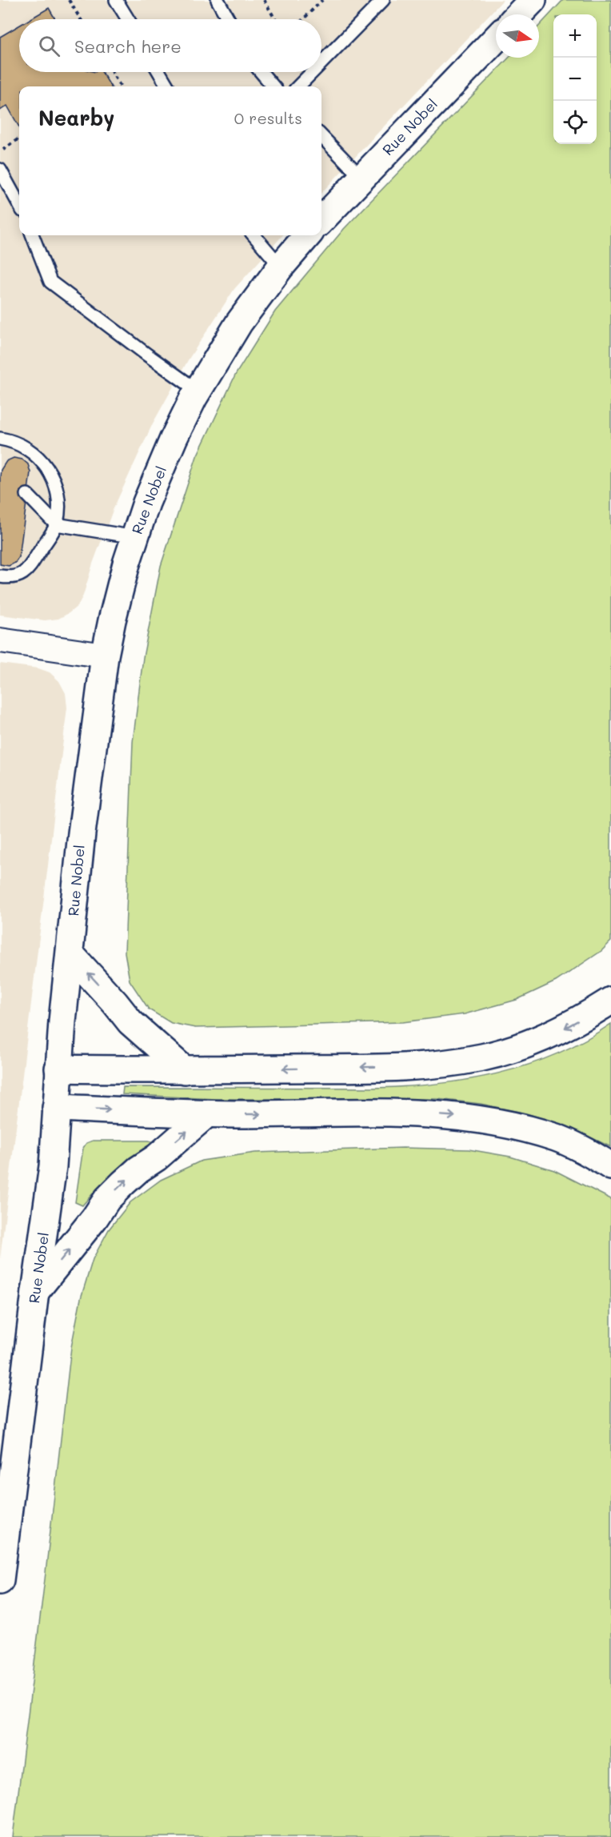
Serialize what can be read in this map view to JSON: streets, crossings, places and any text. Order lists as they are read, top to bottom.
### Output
{
  "streets": {
    "main road": ["Rue Nobel"]
  },
  "north": "right",
  "page": {
    "map_buttons": ["+", "−"],
    "search": "Search here",
    "heading": ["Nearby", "0 results"]
  }
}
